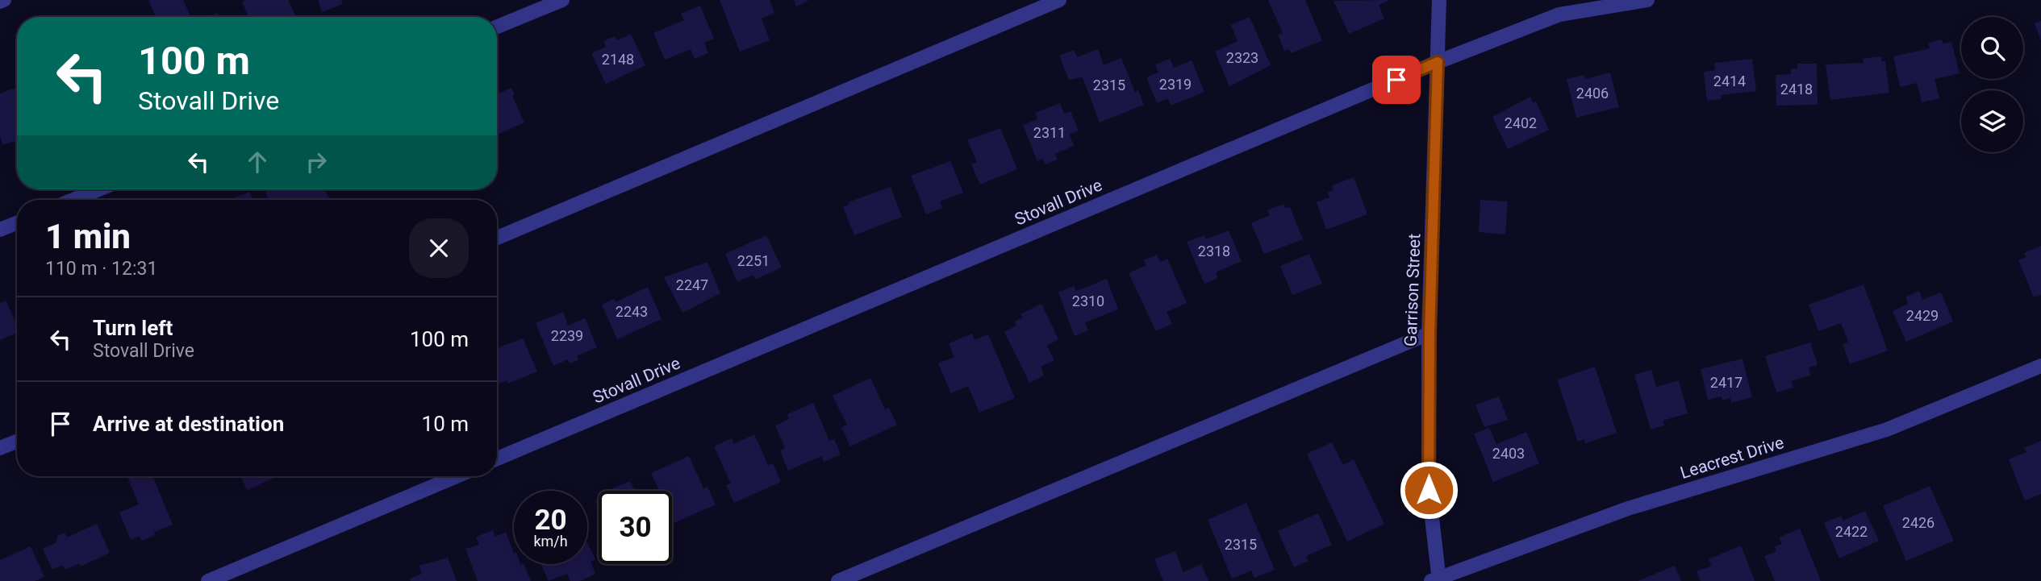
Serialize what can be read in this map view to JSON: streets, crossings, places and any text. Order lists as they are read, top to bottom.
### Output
{
  "streets": {
    "street": ["Stovall Drive", "Garrison Street", "Leacrest Drive"]
  },
  "crossings": [
    ["Stovall Drive", "Garrison Street"],
    ["Garrison Street", "Leacrest Drive"]
  ],
  "house_numbers": [
    "2323",
    "2148",
    "2414",
    "2319",
    "2315",
    "2418",
    "2406",
    "2402",
    "2311",
    "2318",
    "2251",
    "2247",
    "2310",
    "2243",
    "2429",
    "2239",
    "2417",
    "2403",
    "2426",
    "2422",
    "2315"
  ],
  "page": {
    "turn": ["100 m", "Stovall Drive"],
    "heading": ["1 min", "110 m · 12:31"],
    "list": [
      {
        "name": "Turn left",
        "note": "Stovall Drive",
        "value": "100 m"
      },
      {
        "name": "Arrive at destination",
        "value": "10 m"
      }
    ],
    "speed": "20 km/h",
    "limit": "30"
  }
}
